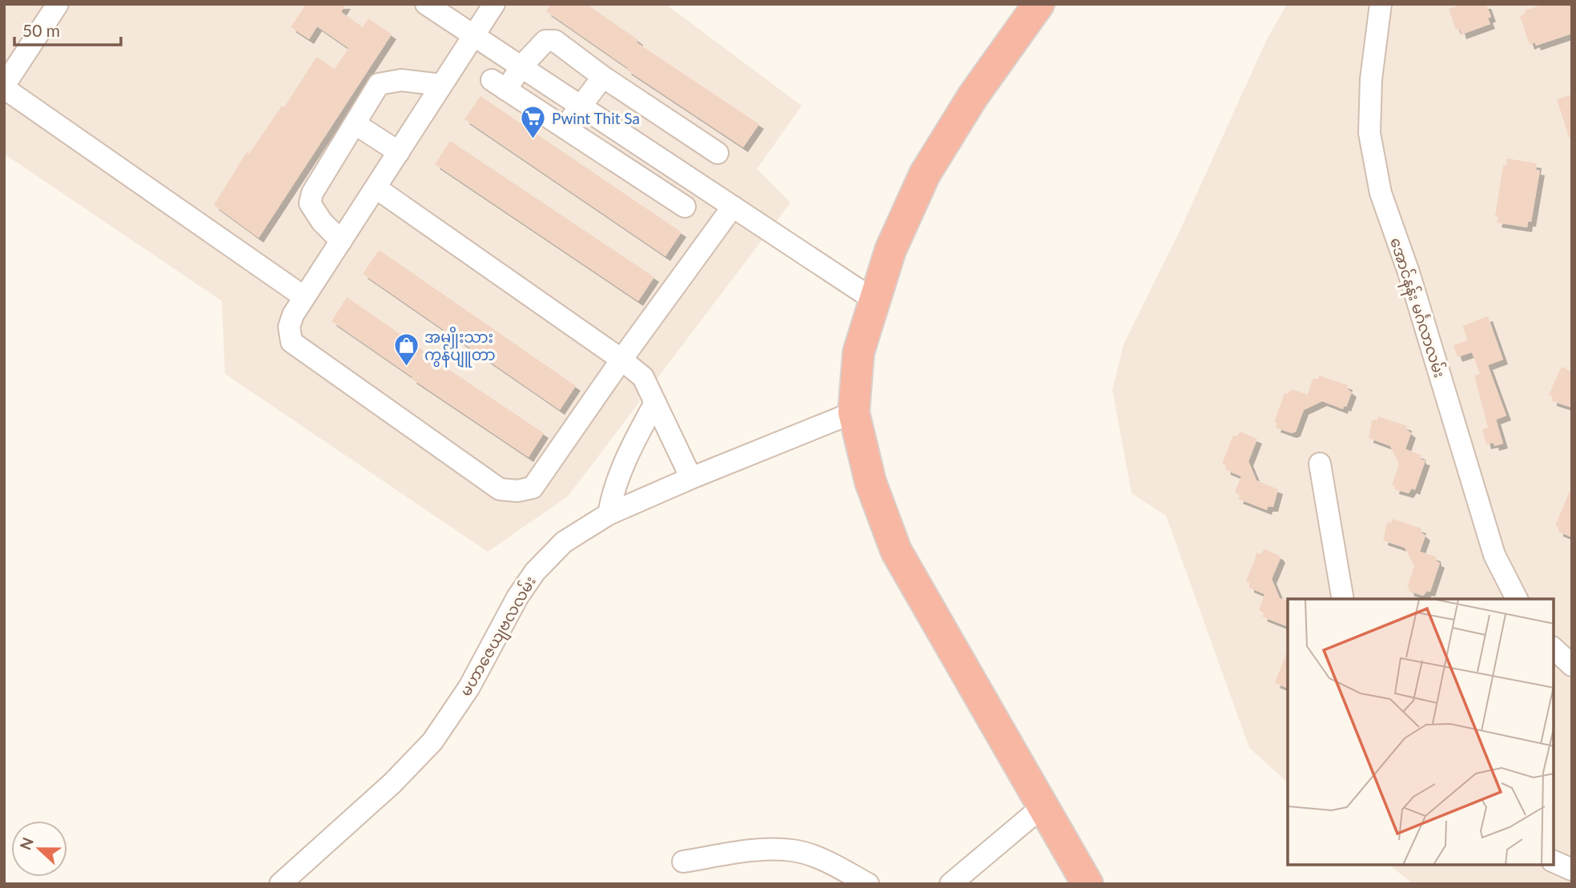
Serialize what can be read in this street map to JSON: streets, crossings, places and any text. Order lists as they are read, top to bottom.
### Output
{
  "streets": {
    "street": ["အောင်နန်း မင်္ဂလာလမ်း", "မဟာဇေယျဗလလမ်း"]
  },
  "places": {
    "supermarket": ["Pwint Thit Sa"],
    "shop": ["အမျိုးသား ကွန်ပျူတာ"]
  },
  "scale_bar": "50 m",
  "north": "left"
}
